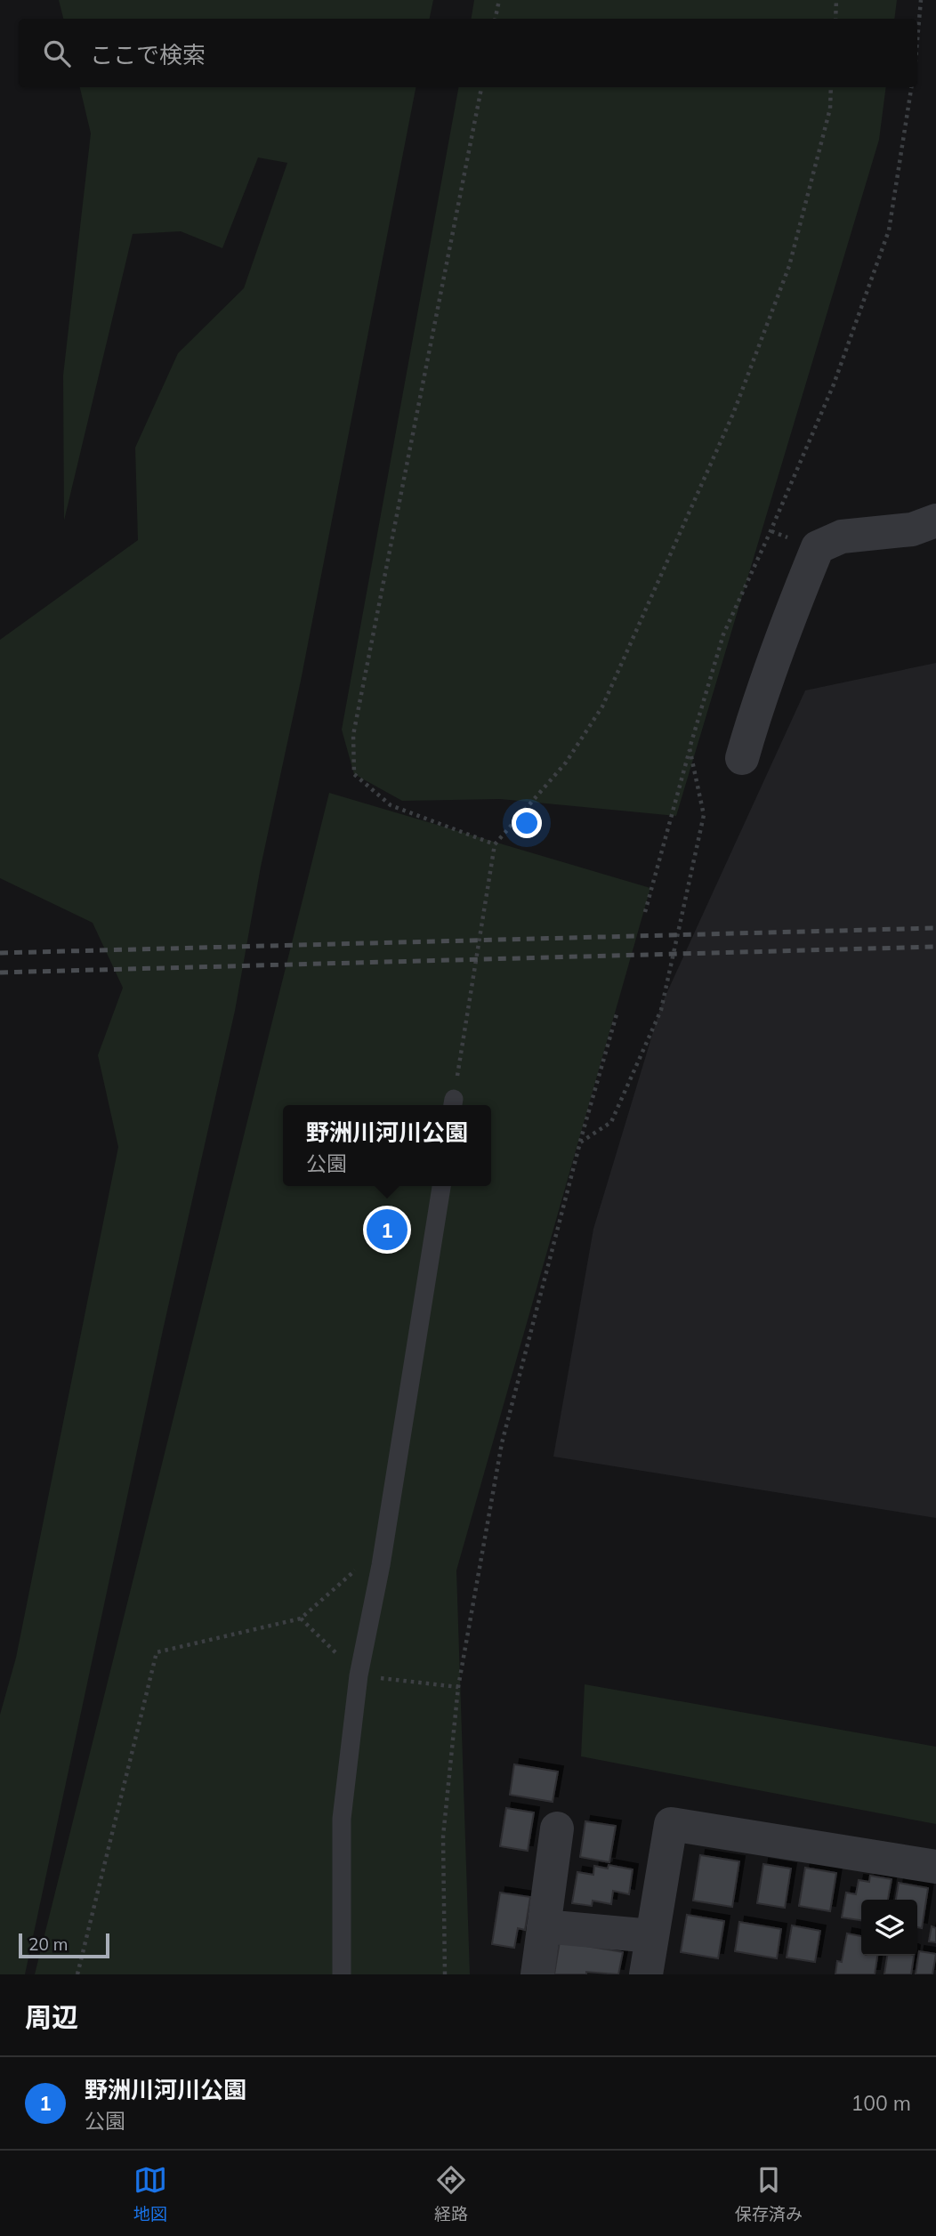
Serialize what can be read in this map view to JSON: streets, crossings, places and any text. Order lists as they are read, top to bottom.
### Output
{
  "scale_bar": "20 m",
  "page": {
    "search": "ここで検索",
    "popup": ["野洲川河川公園", "公園"],
    "pins": "1",
    "scale": "20 m",
    "heading": "周辺",
    "list": [
      {
        "mark": "1",
        "name": "野洲川河川公園",
        "note": "公園",
        "value": "100 m"
      }
    ],
    "nav": ["地図", "経路", "保存済み"]
  }
}
